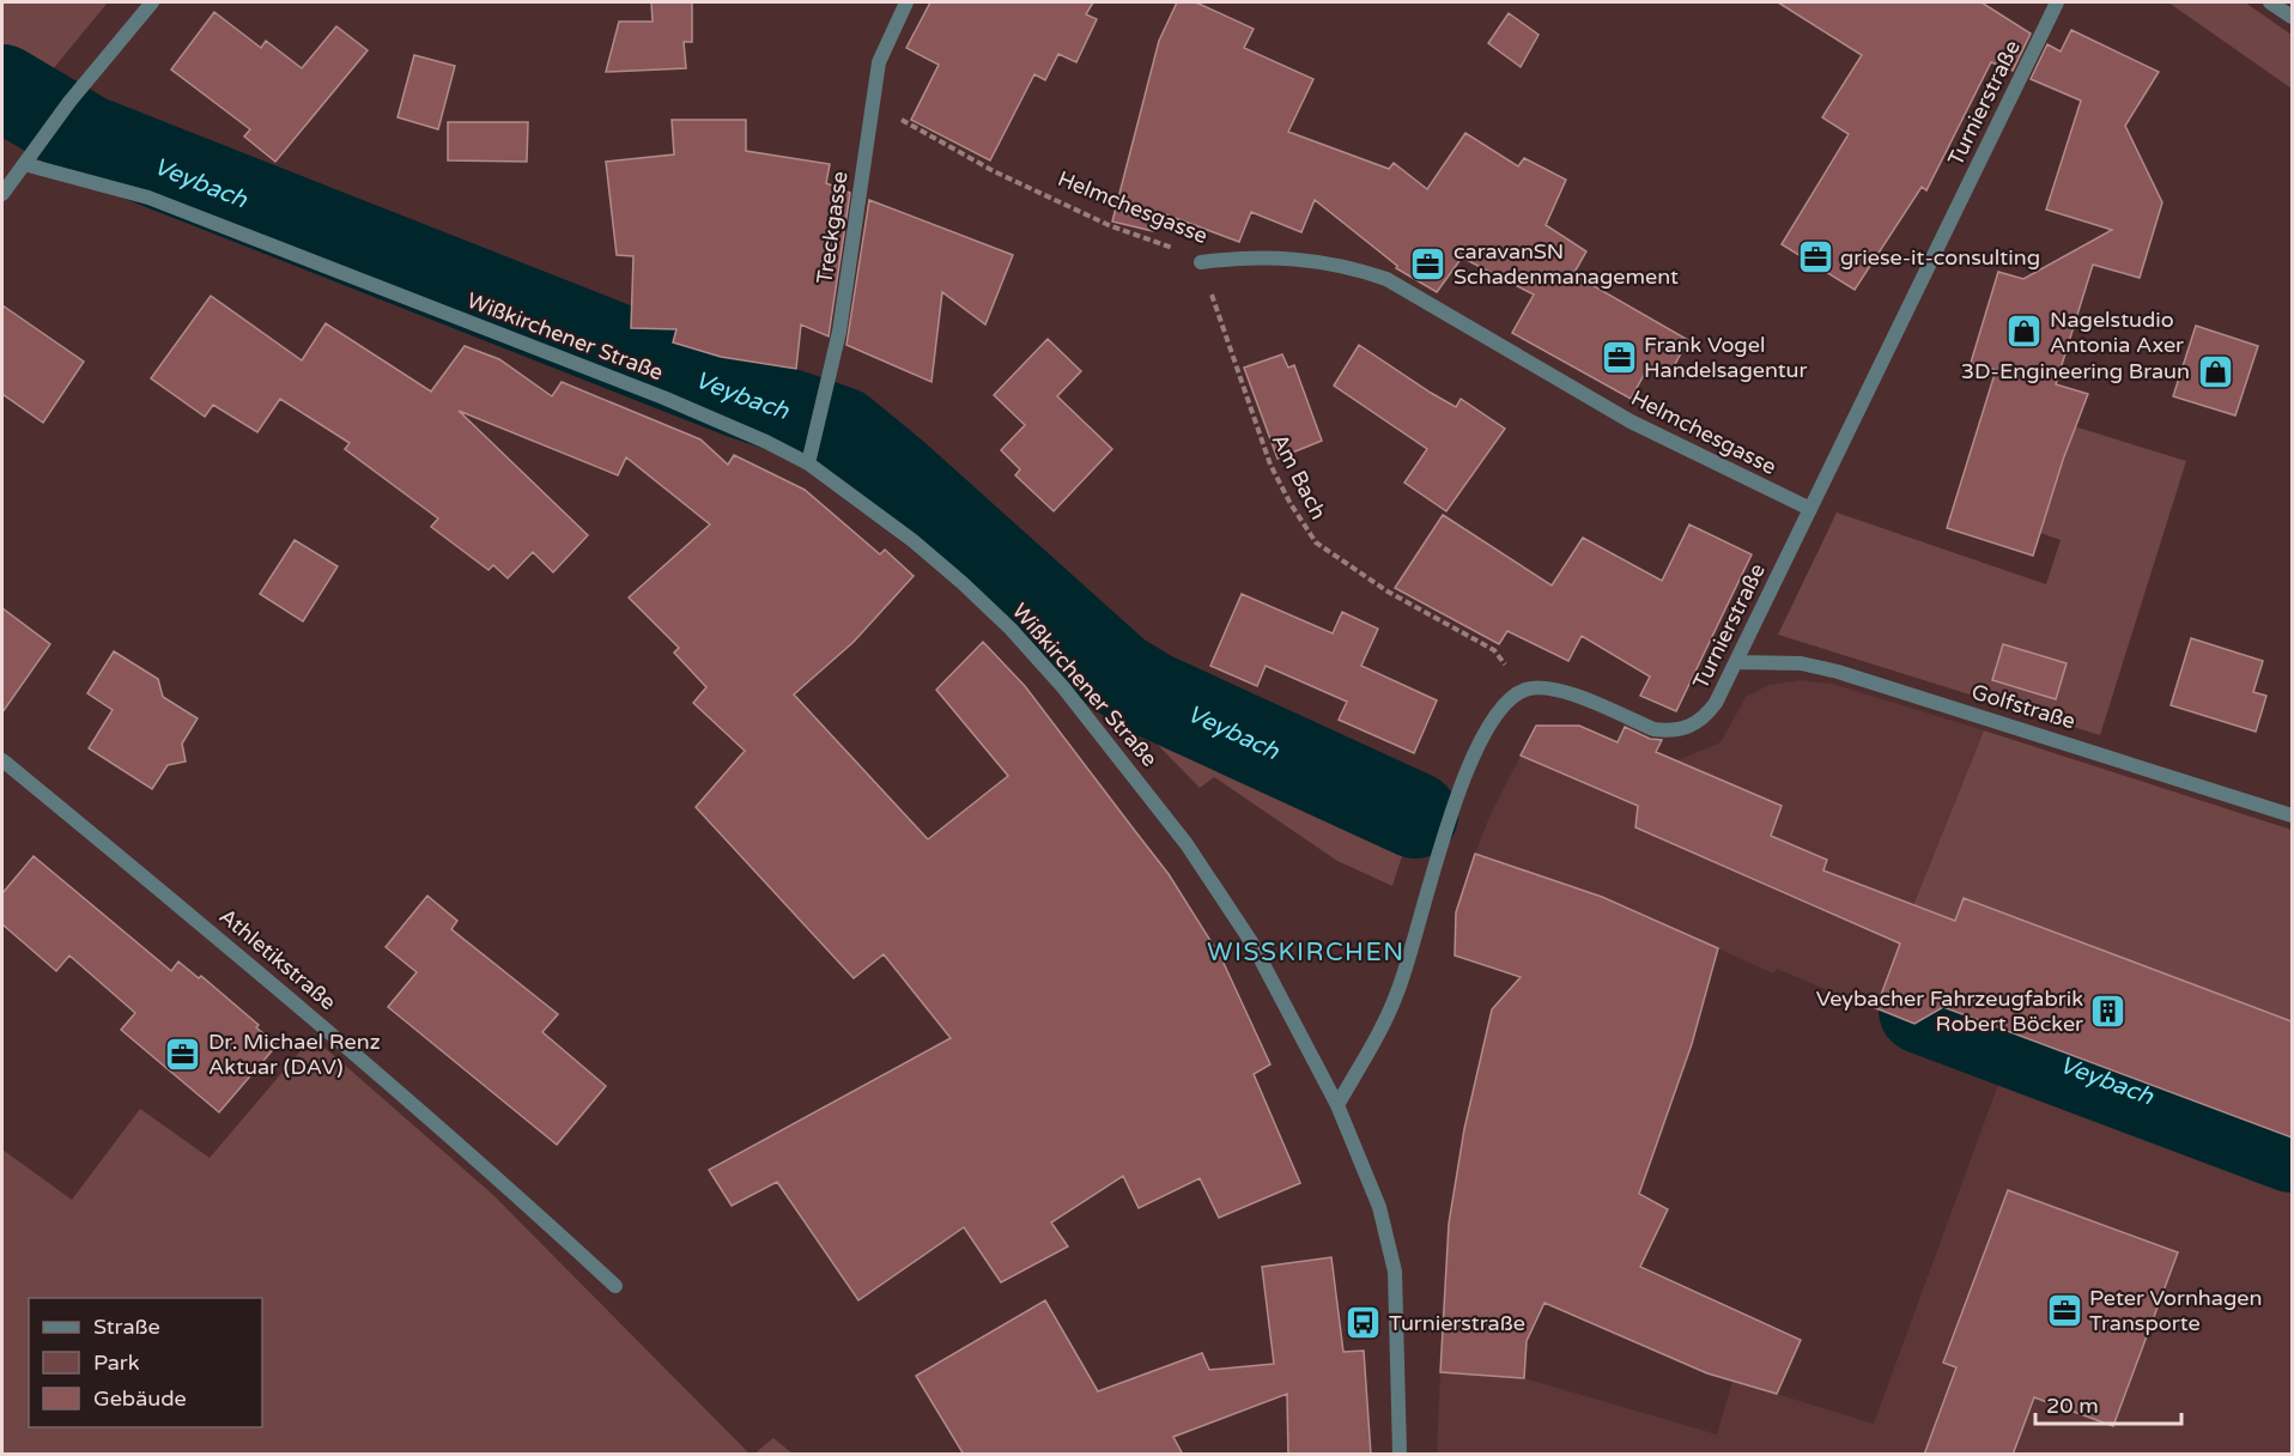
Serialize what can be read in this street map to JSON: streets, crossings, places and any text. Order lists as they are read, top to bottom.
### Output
{
  "streets": {
    "street": [
      "Turnierstraße",
      "Helmchesgasse",
      "Treckgasse",
      "Wißkirchener Straße",
      "Golfstraße",
      "Athletikstraße"
    ],
    "path": ["Am Bach"]
  },
  "crossings": [
    ["Turnierstraße", "Helmchesgasse"],
    ["Turnierstraße", "Am Bach"],
    ["Turnierstraße", "Golfstraße"],
    ["Helmchesgasse", "Treckgasse"],
    ["Helmchesgasse", "Am Bach"],
    ["Treckgasse", "Wißkirchener Straße"]
  ],
  "districts": ["WISSKIRCHEN"],
  "water": ["Veybach"],
  "places": {
    "office": [
      "griese-it-consulting",
      "caravanSN Schadenmanagement",
      "Frank Vogel Handelsagentur",
      "Dr. Michael Renz Aktuar (DAV)",
      "Peter Vornhagen Transporte"
    ],
    "shop": ["Nagelstudio Antonia Axer", "3D-Engineering Braun"],
    "building": ["Veybacher Fahrzeugfabrik Robert Böcker"],
    "bus stop": ["Turnierstraße"]
  },
  "legend": ["Straße", "Park", "Gebäude"],
  "scale_bar": "20 m"
}
